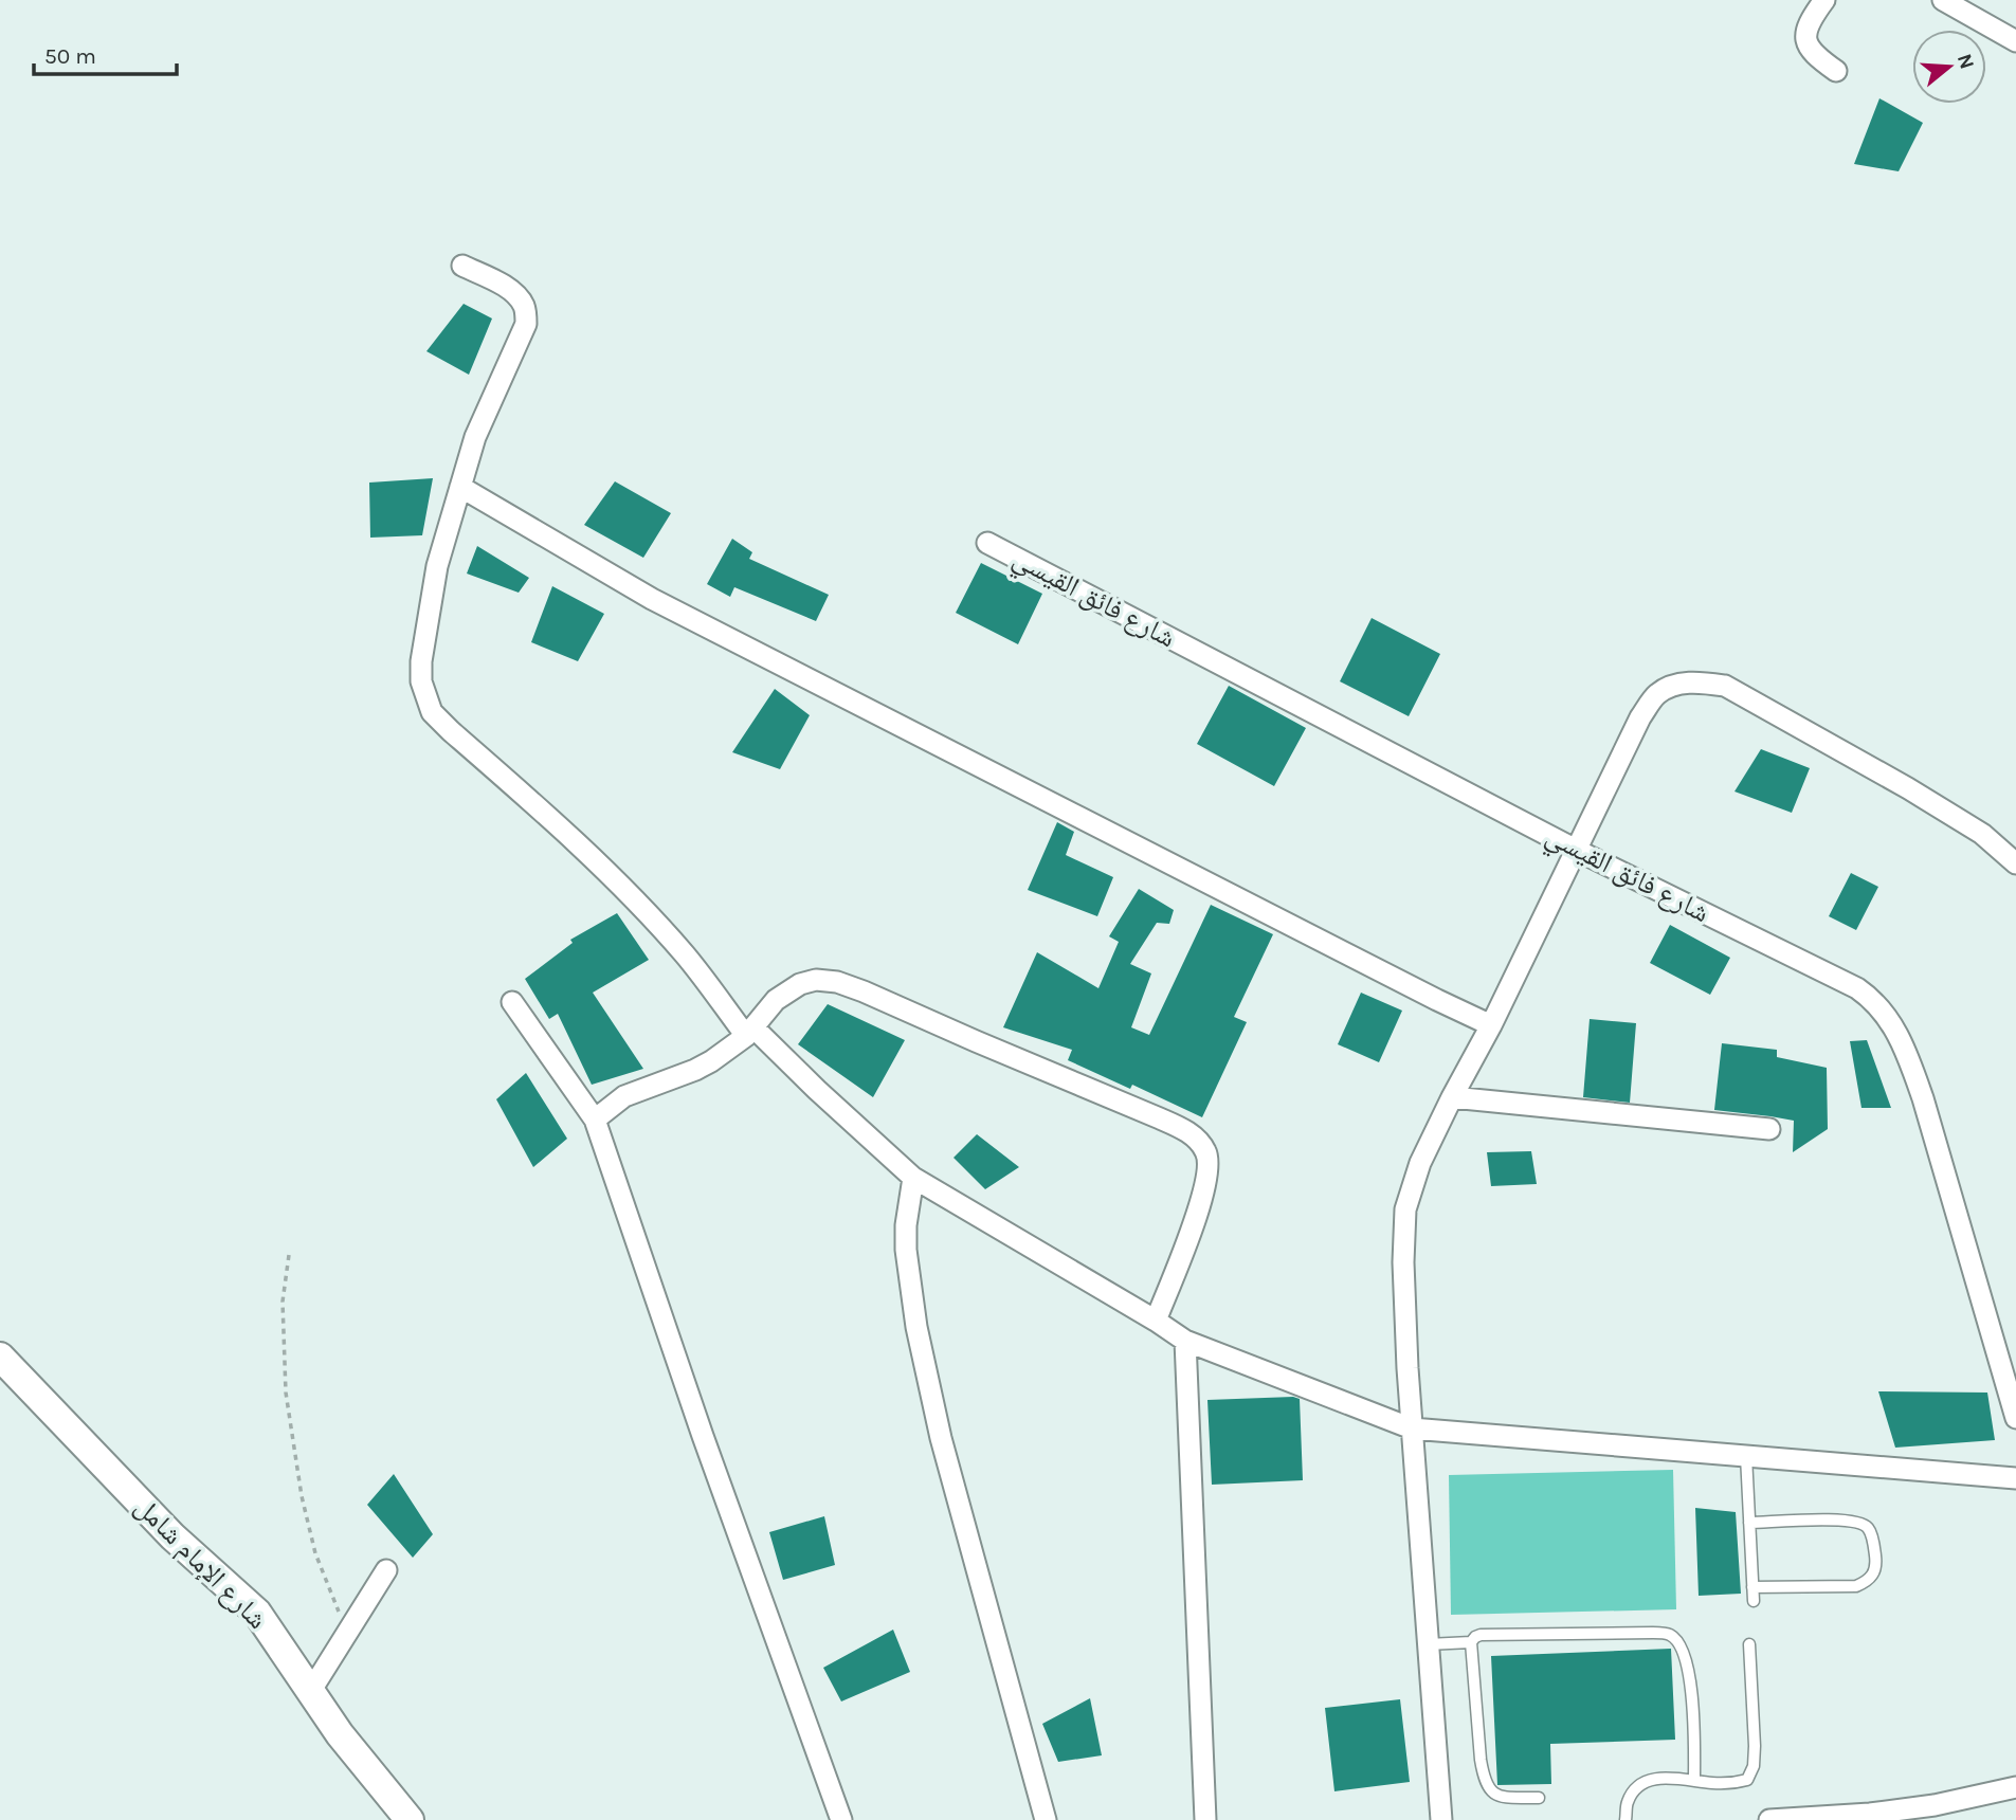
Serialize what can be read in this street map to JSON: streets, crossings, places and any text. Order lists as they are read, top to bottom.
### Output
{
  "streets": {
    "street": ["شارع فائق القيسي", "شارع الإمام شامل"]
  },
  "scale_bar": "50 m",
  "north": "right"
}
